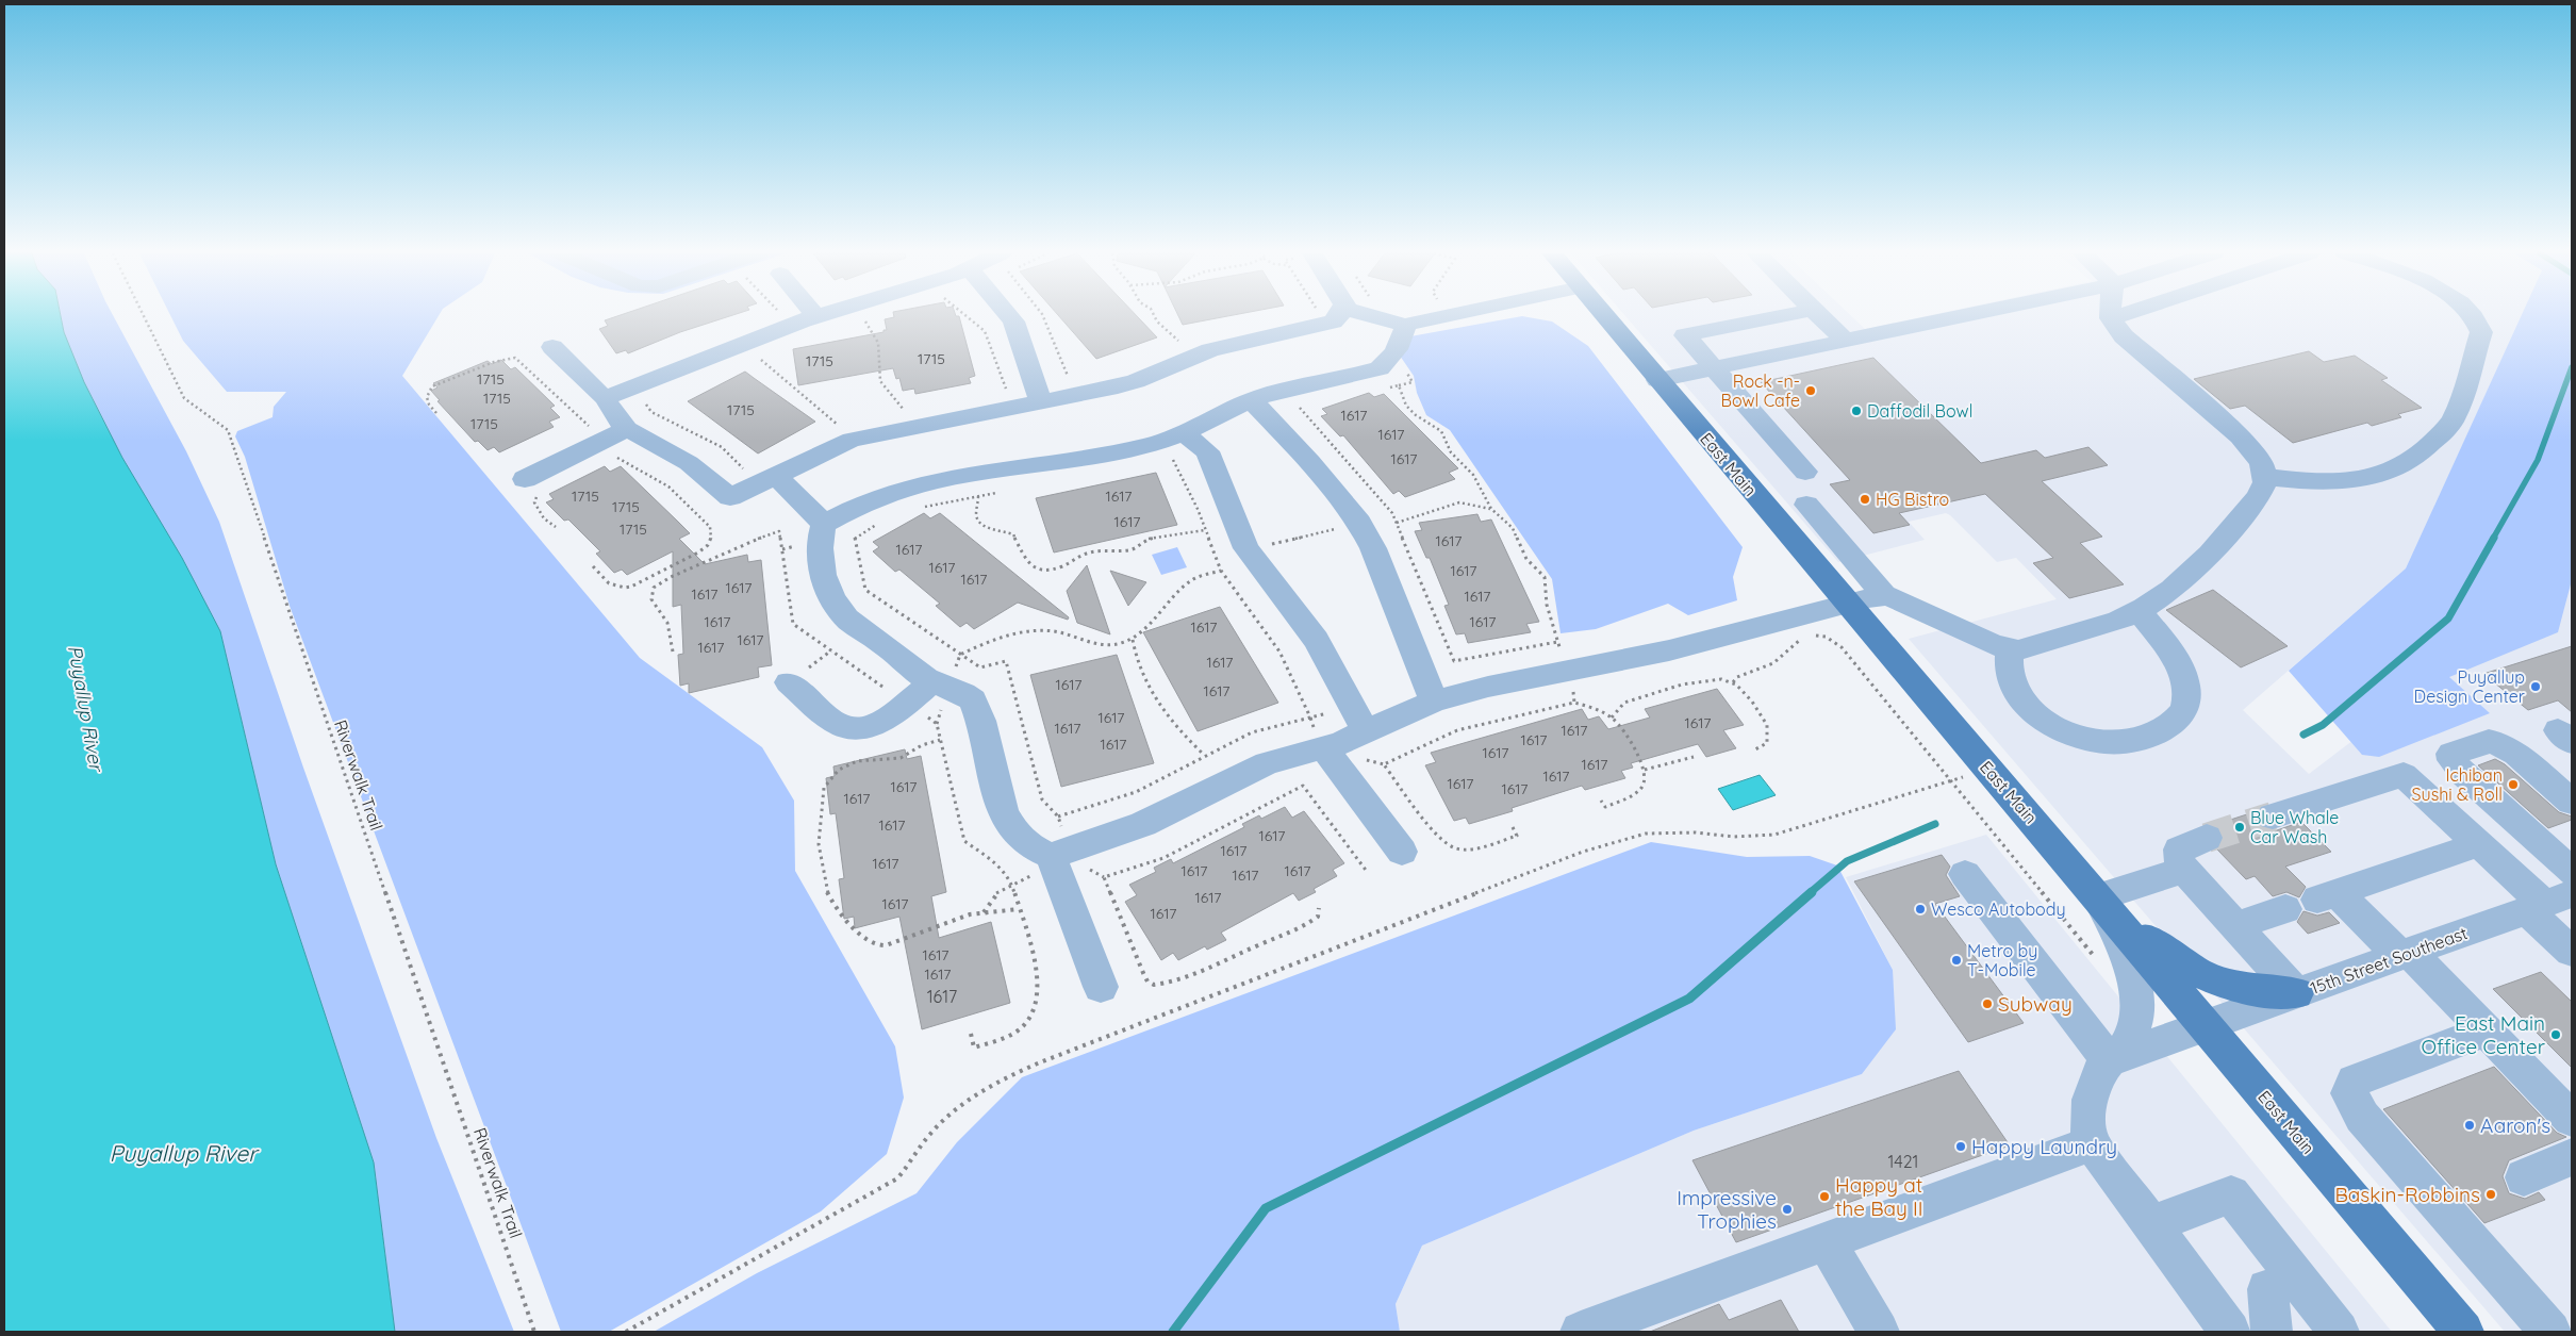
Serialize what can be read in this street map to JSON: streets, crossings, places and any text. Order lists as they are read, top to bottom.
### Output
{
  "streets": {
    "main road": ["East Main"],
    "street": ["15th Street Southeast"],
    "path": ["Riverwalk Trail"]
  },
  "crossings": [
    ["East Main", "15th Street Southeast"]
  ],
  "water": ["Puyallup River"],
  "places": [
    "Rock -n- Bowl Cafe",
    "Daffodil Bowl",
    "HG Bistro",
    "Puyallup Design Center",
    "Ichiban Sushi & Roll",
    "Blue Whale Car Wash",
    "Wesco Autobody",
    "Metro by T-Mobile",
    "Subway",
    "East Main Office Center",
    "Aaron's",
    "Happy Laundry",
    "Baskin-Robbins",
    "Happy at the Bay II",
    "Impressive Trophies"
  ],
  "house_numbers": [
    "1715",
    "1715",
    "1715",
    "1715",
    "1715",
    "1617",
    "1715",
    "1617",
    "1617",
    "1715",
    "1617",
    "1715",
    "1617",
    "1715",
    "1617",
    "1617",
    "1617",
    "1617",
    "1617",
    "1617",
    "1617",
    "1617",
    "1617",
    "1617",
    "1617",
    "1617",
    "1617",
    "1617",
    "1617",
    "1617",
    "1617",
    "1617",
    "1617",
    "1617",
    "1617",
    "1617",
    "1617",
    "1617",
    "1617",
    "1617",
    "1617",
    "1617",
    "1617",
    "1617",
    "1617",
    "1617",
    "1617",
    "1617",
    "1617",
    "1617",
    "1617",
    "1617",
    "1617",
    "1617",
    "1617",
    "1617",
    "1421"
  ]
}
